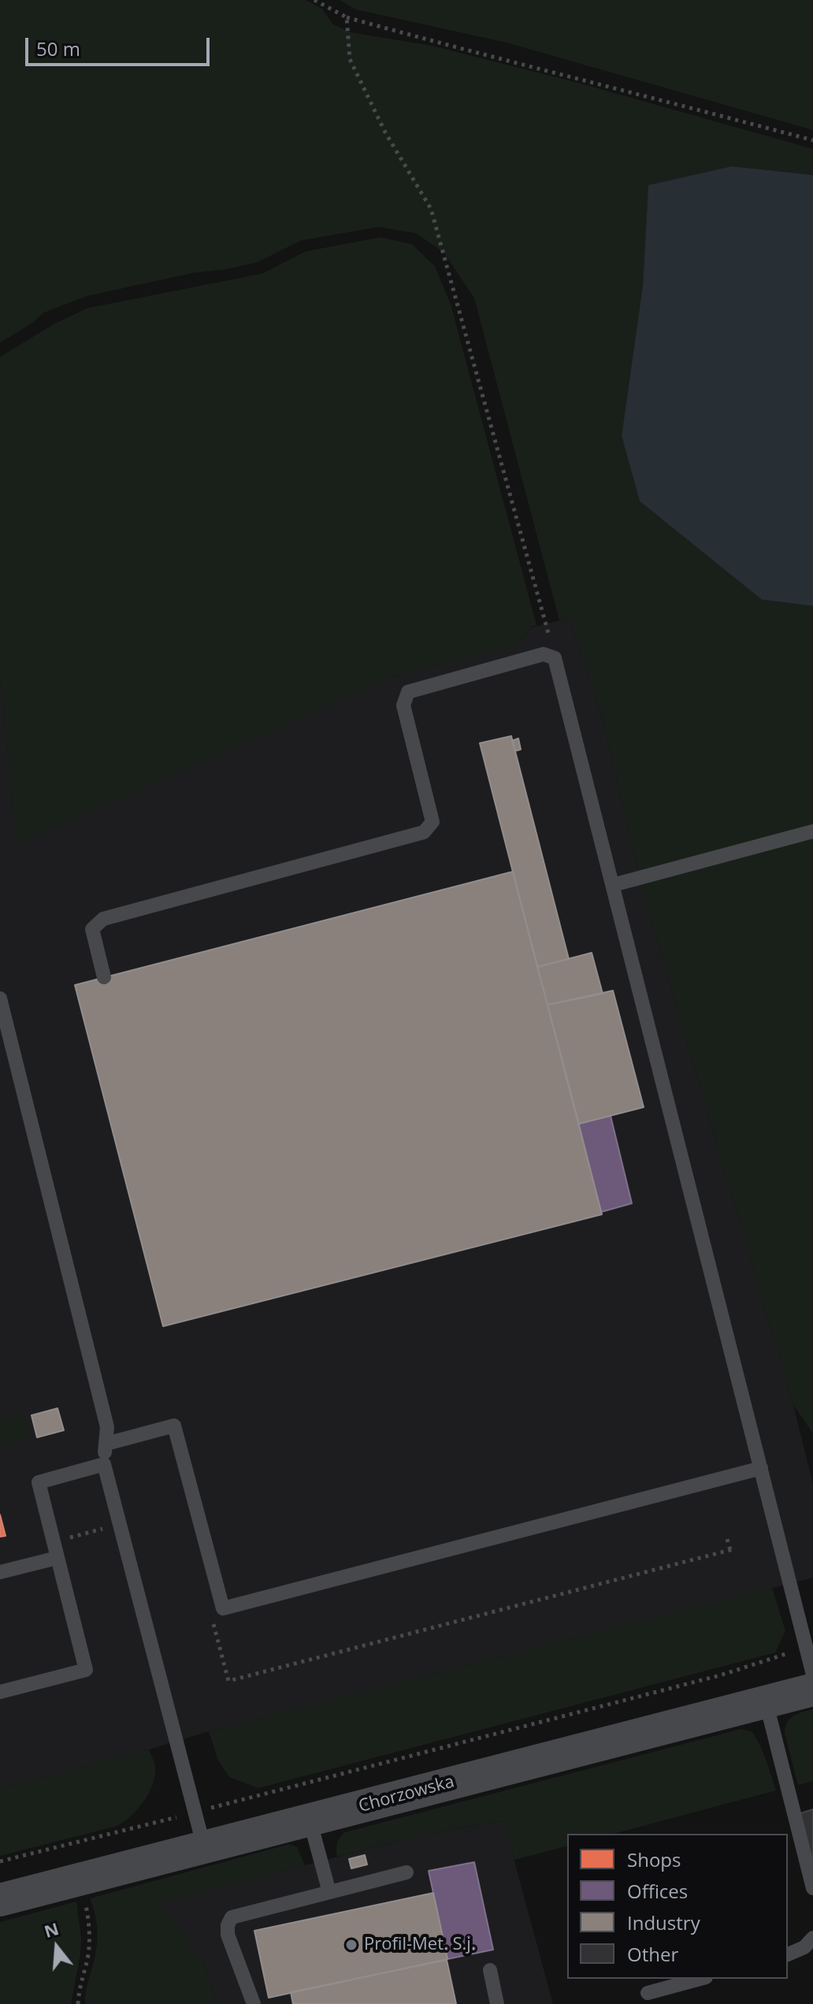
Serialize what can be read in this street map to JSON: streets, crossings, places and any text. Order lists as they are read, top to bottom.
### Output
{
  "streets": {
    "street": ["Chorzowska"]
  },
  "places": ["Profil-Met. S.j."],
  "legend": [
    "Shops",
    "Offices",
    "Industry",
    "Other"
  ],
  "scale_bar": "50 m",
  "north": "top"
}
